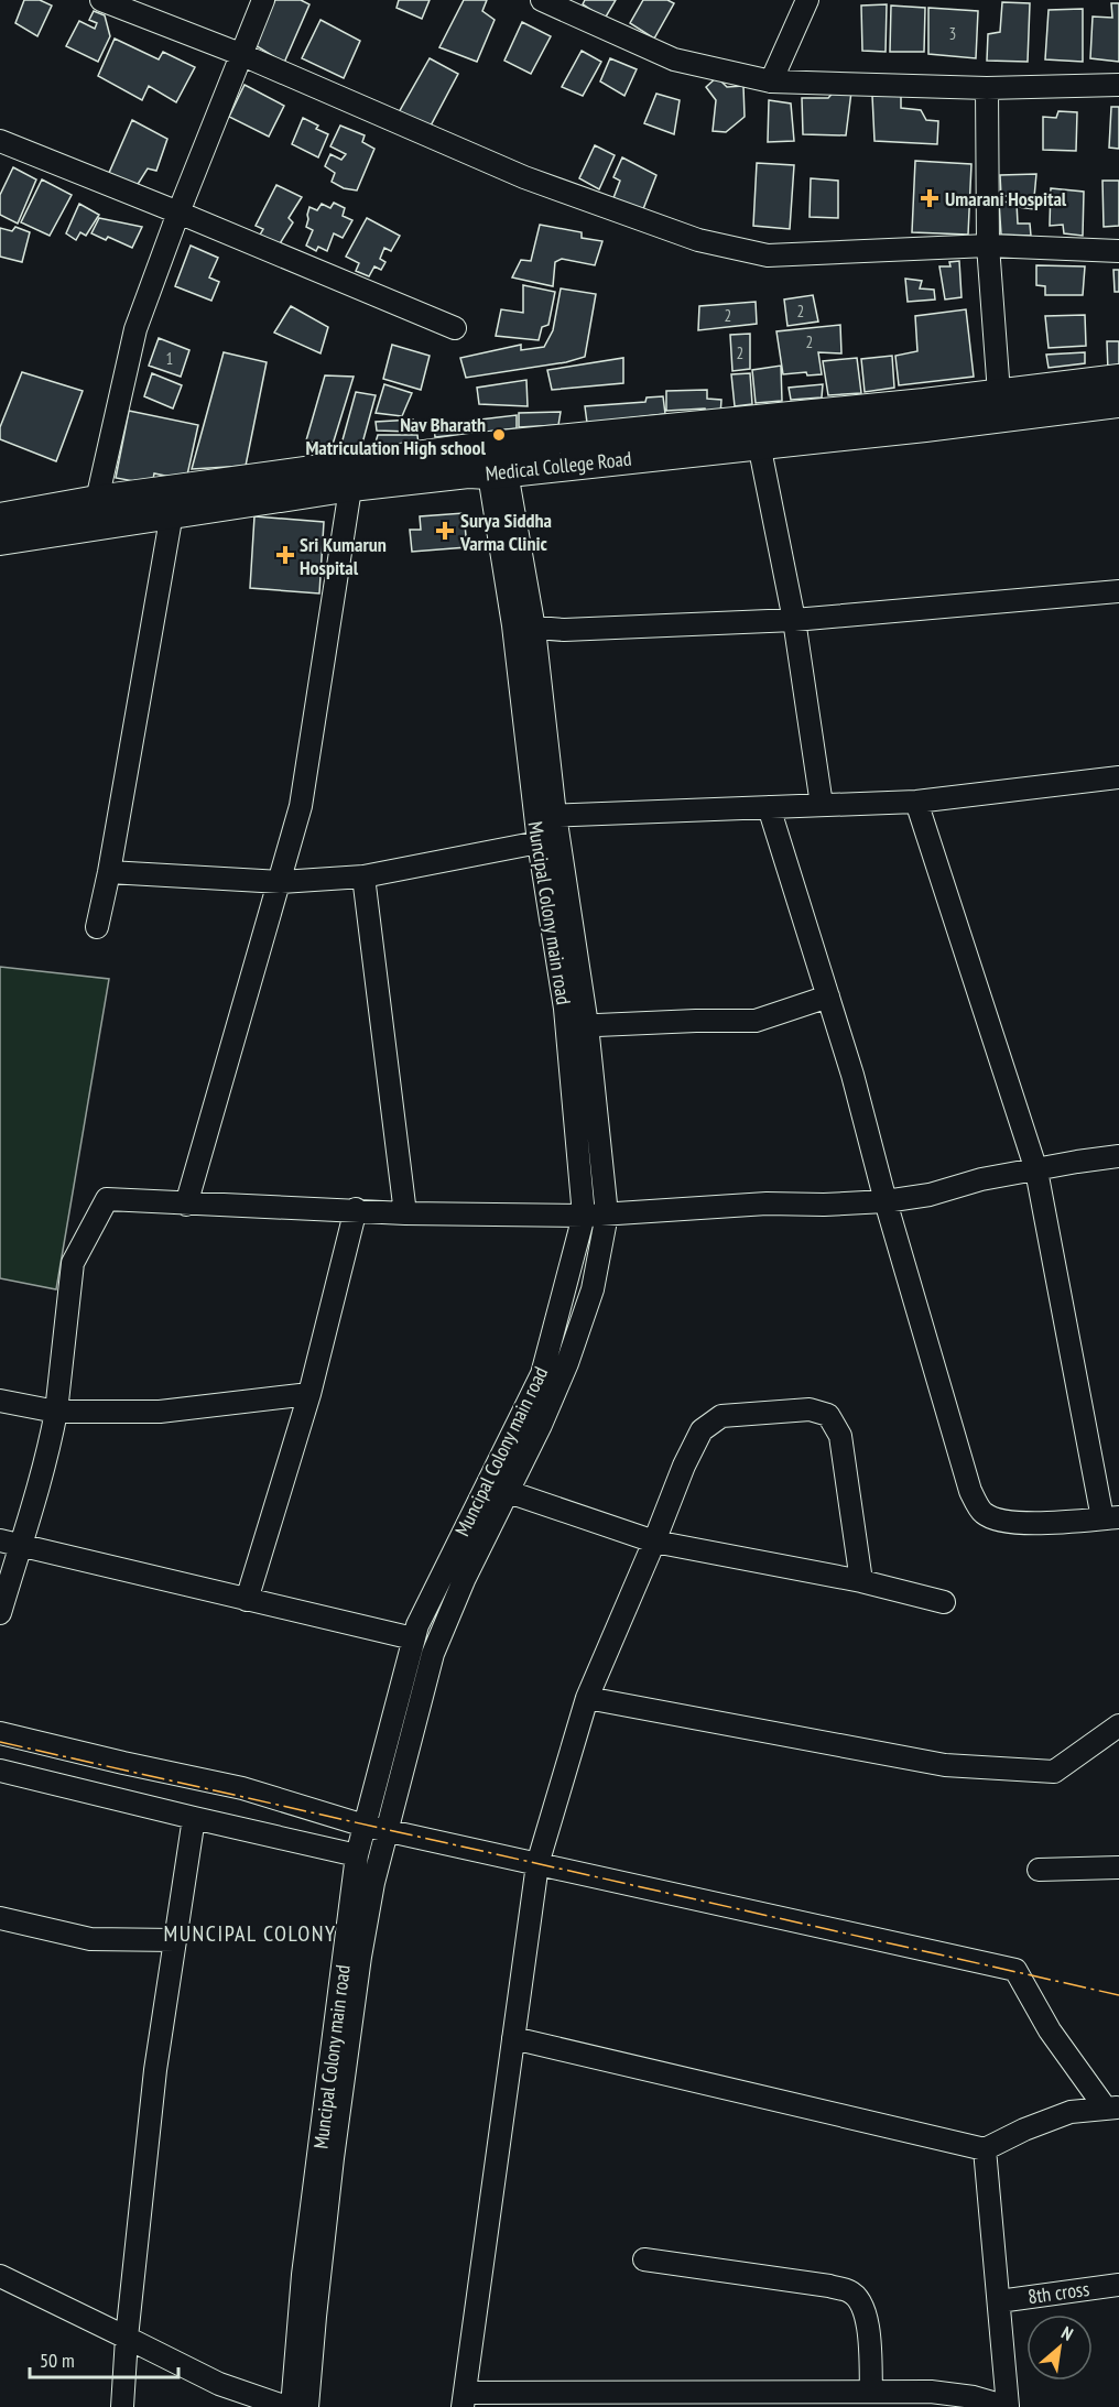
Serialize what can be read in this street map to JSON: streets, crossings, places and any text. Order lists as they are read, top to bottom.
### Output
{
  "streets": {
    "main road": ["Medical College Road"],
    "street": ["Muncipal Colony main road", "8th cross"]
  },
  "crossings": [
    ["Medical College Road", "Muncipal Colony main road"]
  ],
  "districts": ["MUNCIPAL COLONY"],
  "places": {
    "health": ["Umarani Hospital", "Surya Siddha Varma Clinic", "Sri Kumarun Hospital"],
    "other": ["Nav Bharath Matriculation High school"]
  },
  "house_numbers": [
    "3",
    "2",
    "2",
    "2",
    "2",
    "1"
  ],
  "scale_bar": "50 m",
  "north": "top right"
}
